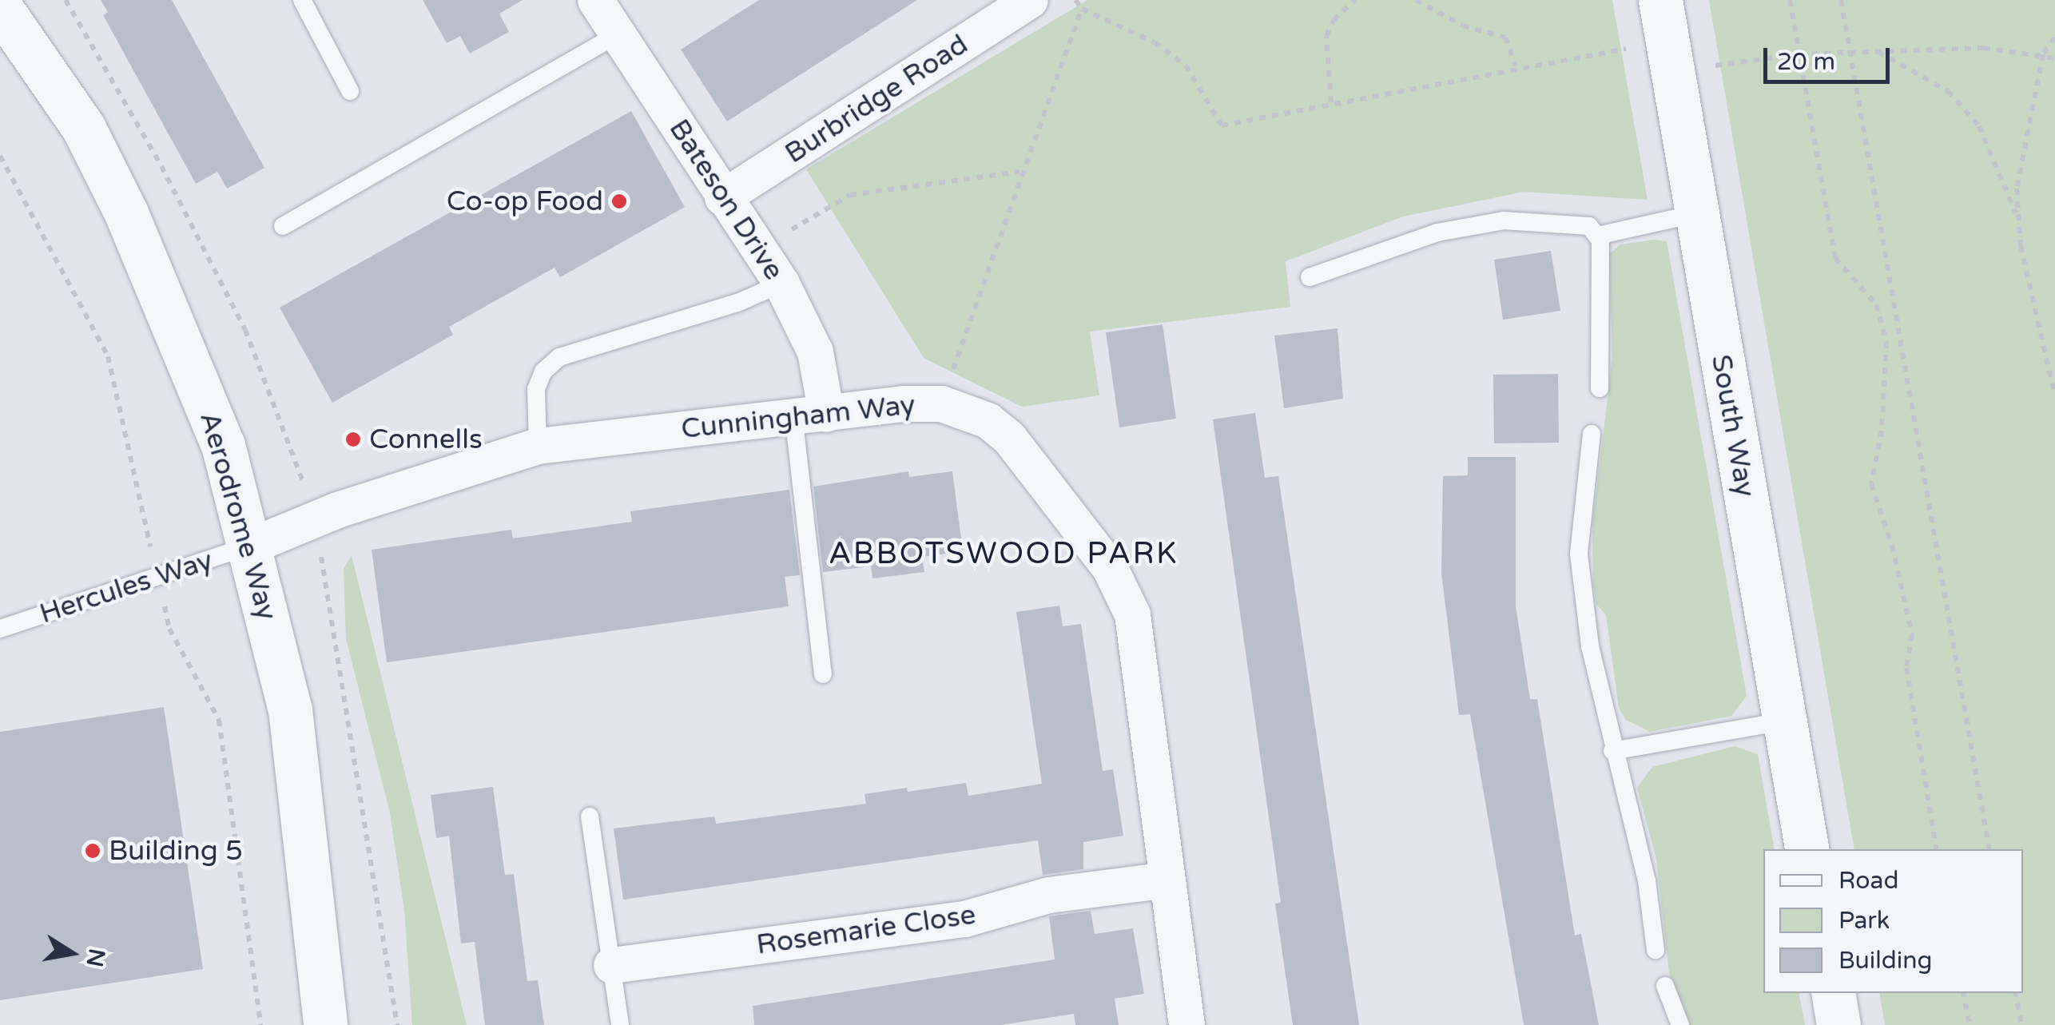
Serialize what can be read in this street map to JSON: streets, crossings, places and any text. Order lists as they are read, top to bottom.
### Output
{
  "streets": {
    "street": [
      "Burbridge Road",
      "Bateson Drive",
      "Cunningham Way",
      "South Way",
      "Aerodrome Way",
      "Rosemarie Close"
    ],
    "lane": ["Hercules Way"]
  },
  "crossings": [
    ["Burbridge Road", "Bateson Drive"],
    ["Bateson Drive", "Cunningham Way"],
    ["Cunningham Way", "Aerodrome Way"],
    ["Cunningham Way", "Hercules Way"],
    ["Cunningham Way", "Rosemarie Close"],
    ["Aerodrome Way", "Hercules Way"]
  ],
  "districts": ["ABBOTSWOOD PARK"],
  "places": ["Co-op Food", "Connells", "Building 5"],
  "legend": ["Road", "Park", "Building"],
  "scale_bar": "20 m",
  "north": "right"
}
